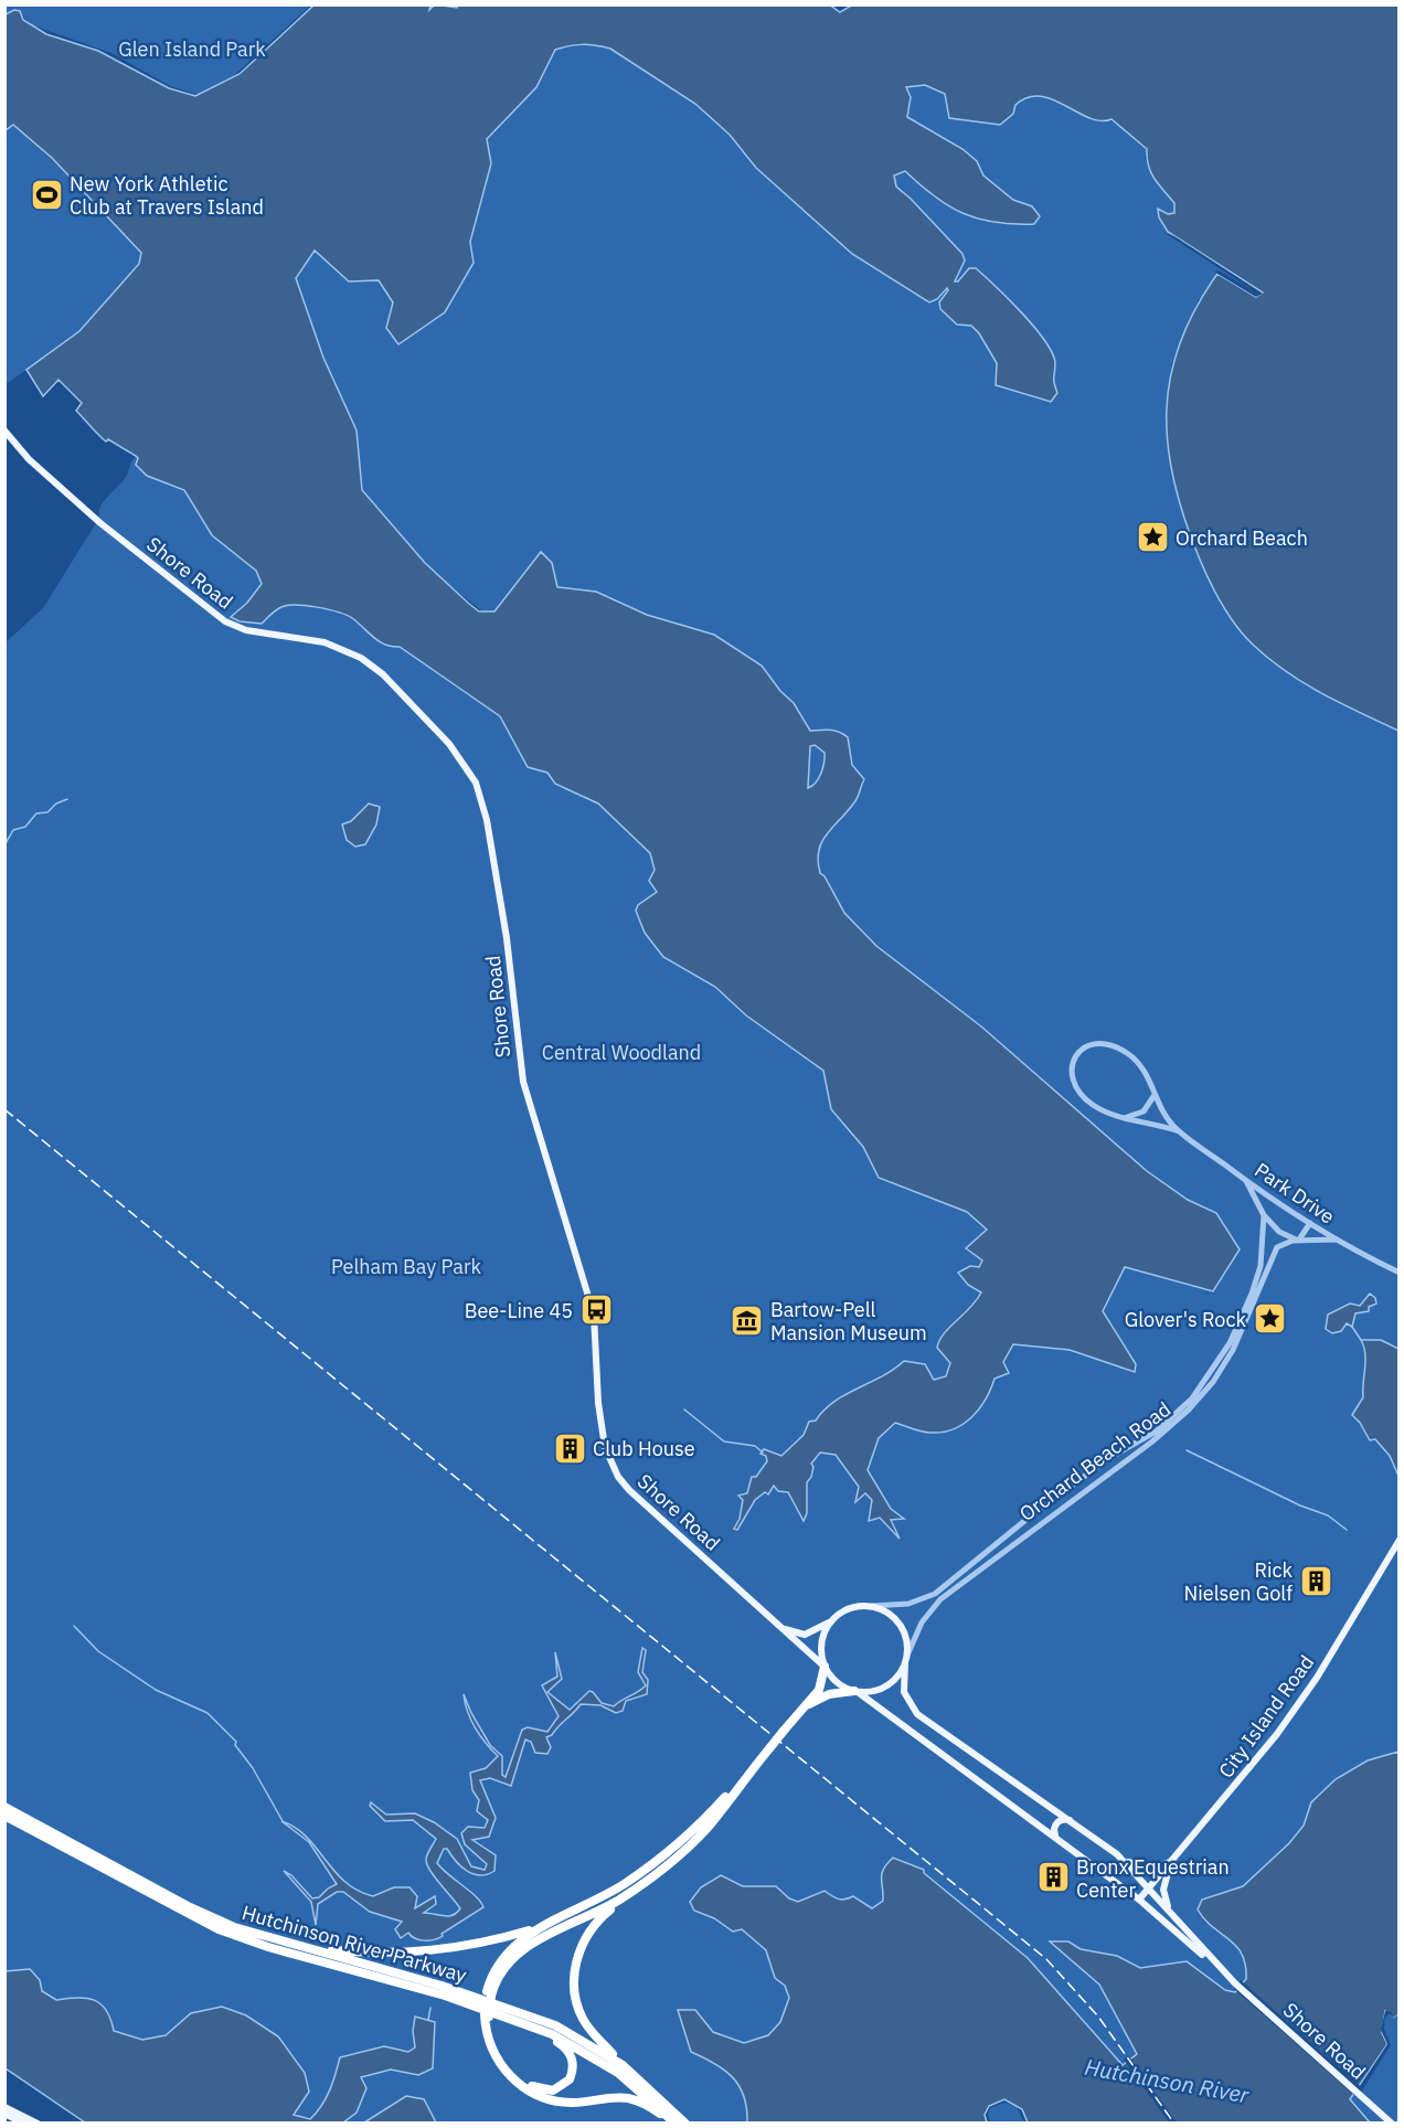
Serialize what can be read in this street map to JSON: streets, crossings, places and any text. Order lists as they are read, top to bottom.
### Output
{
  "streets": {
    "highway": ["Hutchinson River Parkway"],
    "main road": ["Shore Road", "City Island Road"],
    "street": ["Park Drive", "Orchard Beach Road"]
  },
  "crossings": [
    ["Shore Road", "Orchard Beach Road"],
    ["Shore Road", "City Island Road"],
    ["Park Drive", "Orchard Beach Road"]
  ],
  "water": ["Hutchinson River"],
  "parks": ["Glen Island Park", "Central Woodland", "Pelham Bay Park"],
  "places": {
    "sports": ["New York Athletic Club at Travers Island"],
    "place": ["Orchard Beach", "Glover's Rock"],
    "bus stop": ["Bee-Line 45"],
    "museum": ["Bartow-Pell Mansion Museum"],
    "building": ["Club House", "Rick Nielsen Golf", "Bronx Equestrian Center"]
  }
}
